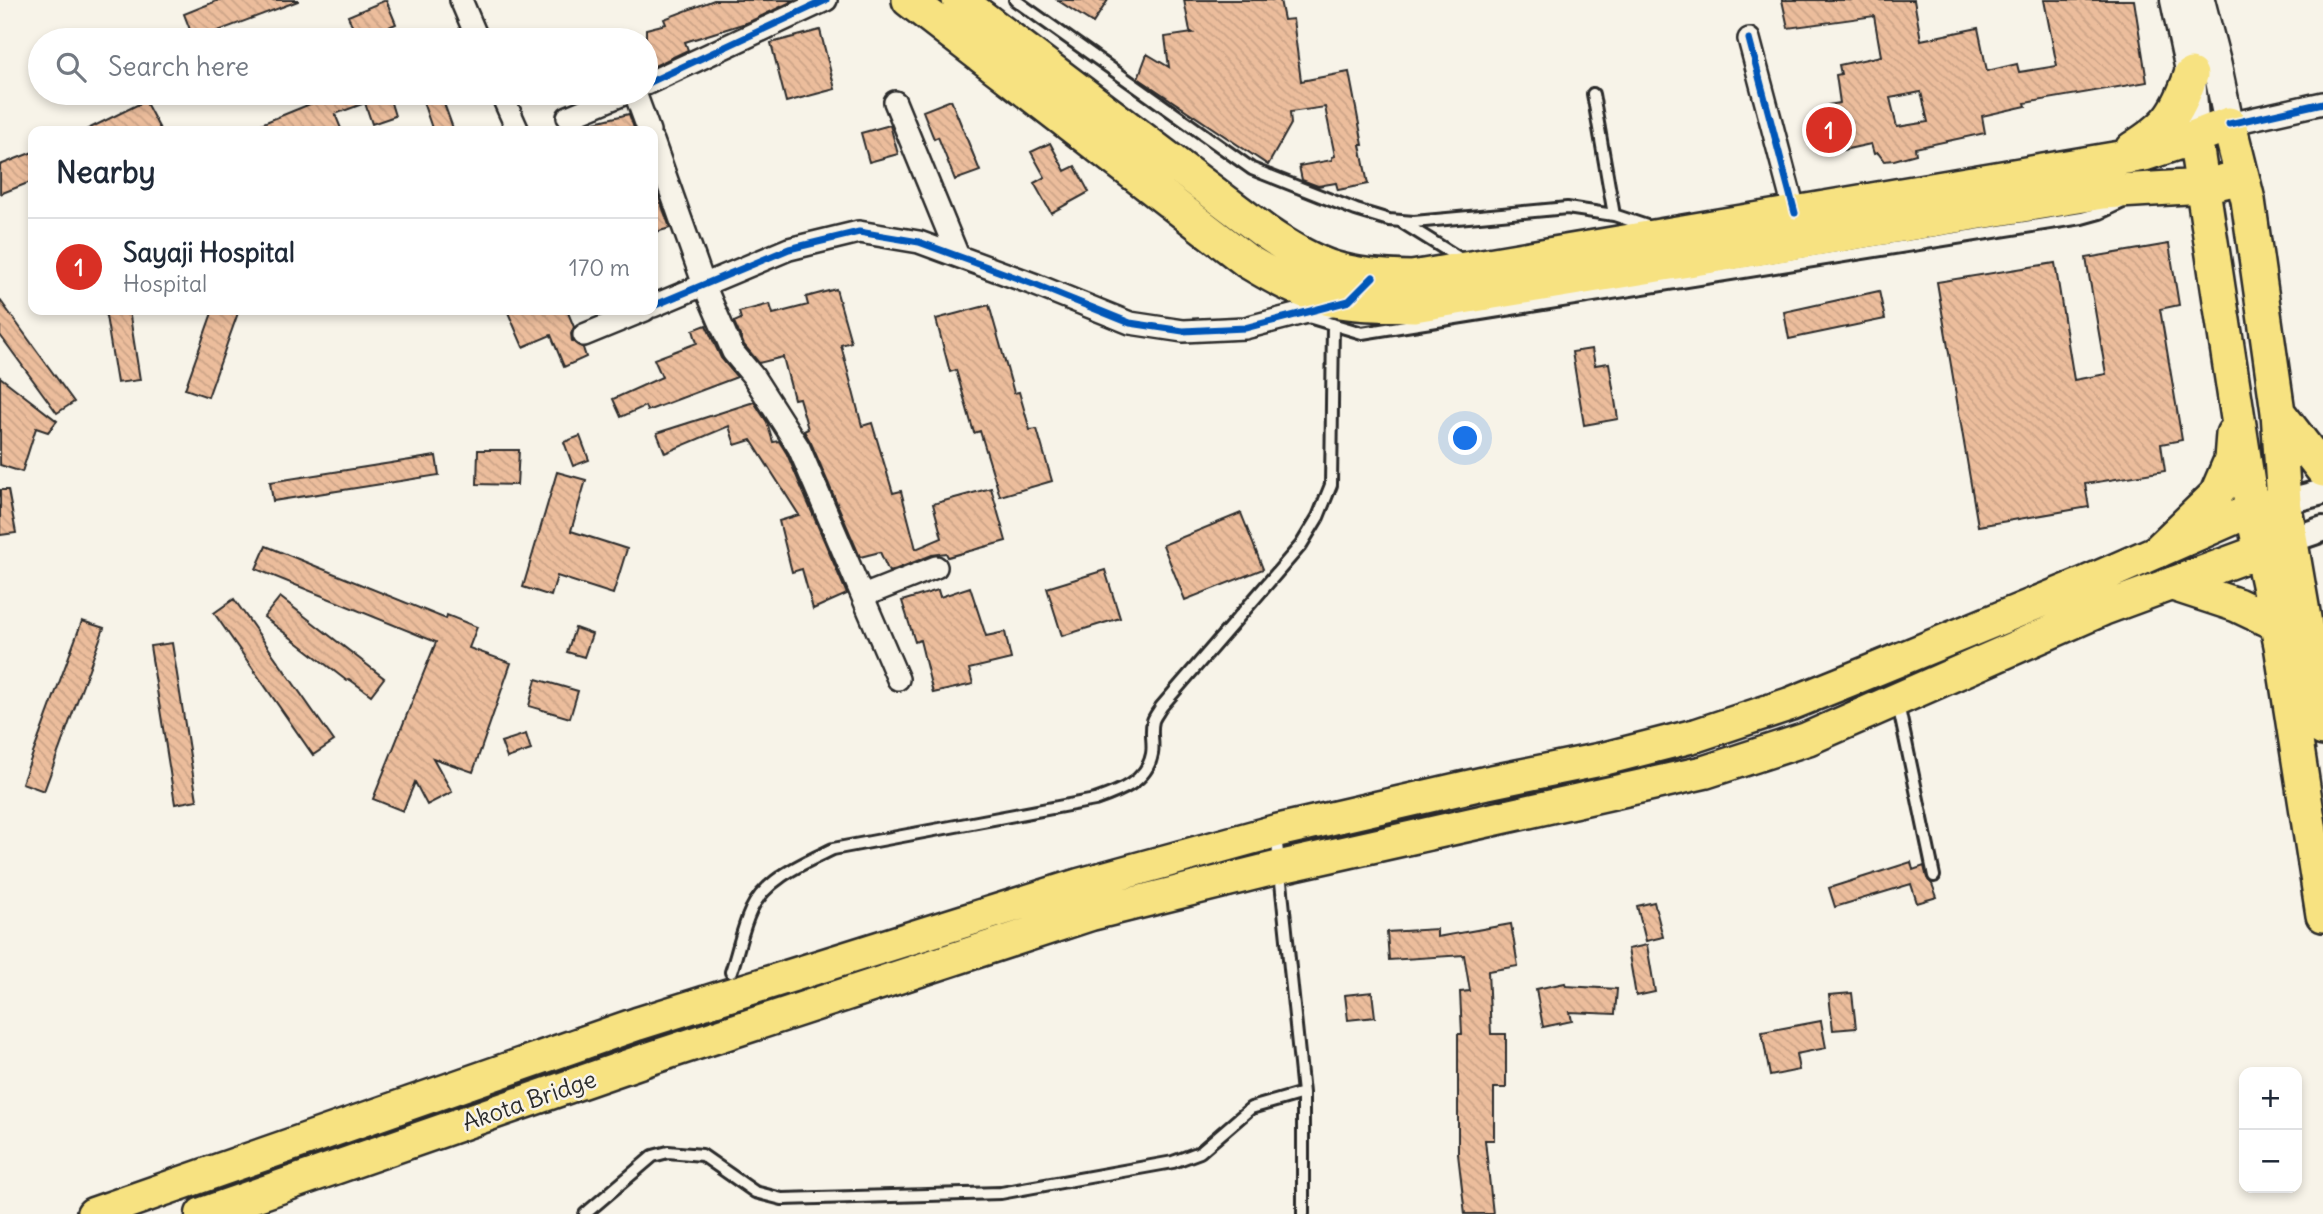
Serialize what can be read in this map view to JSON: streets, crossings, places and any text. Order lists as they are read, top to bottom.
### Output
{
  "streets": {
    "main road": ["Akota Bridge"]
  },
  "page": {
    "search": "Search here",
    "pins": "1",
    "heading": "Nearby",
    "list": [
      {
        "mark": "1",
        "name": "Sayaji Hospital",
        "note": "Hospital",
        "value": "170 m"
      }
    ],
    "map_buttons": ["+", "−"]
  }
}
